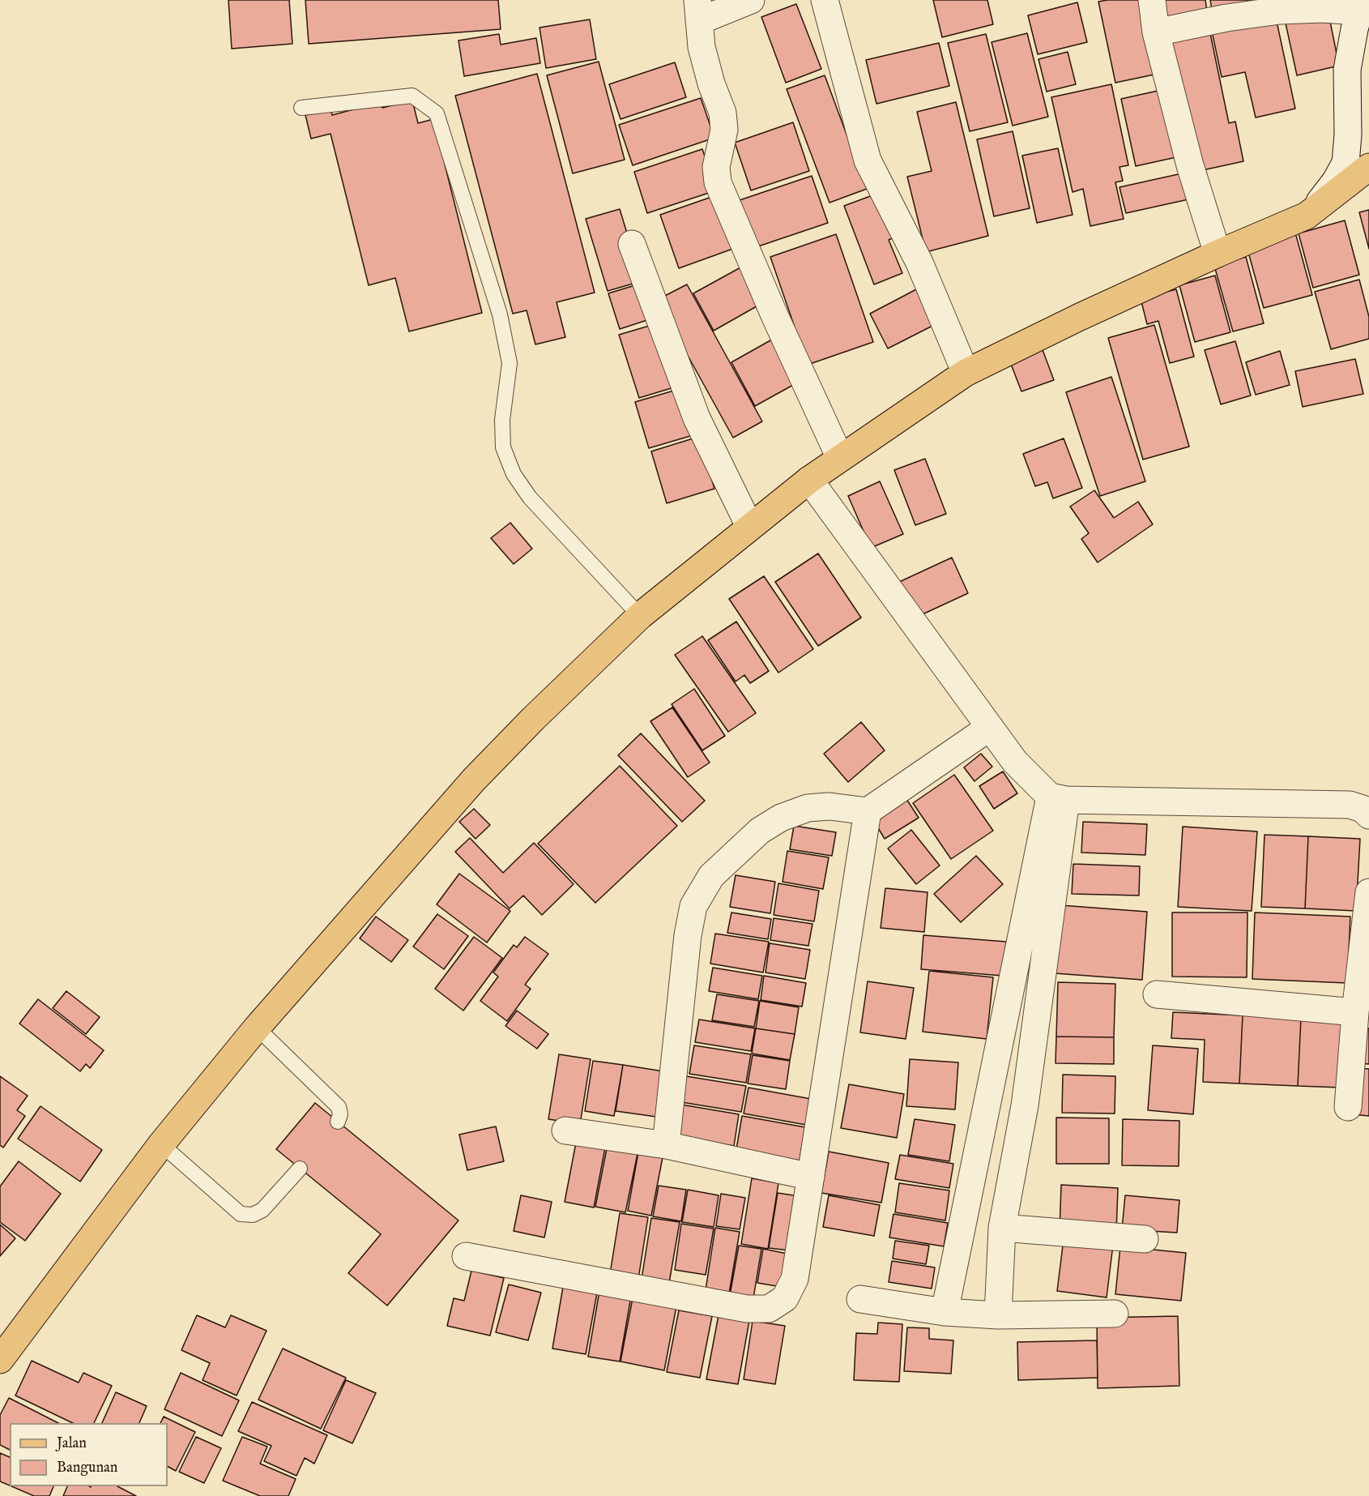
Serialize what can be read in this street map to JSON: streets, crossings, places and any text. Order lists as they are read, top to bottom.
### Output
{
  "legend": ["Jalan", "Bangunan"]
}
